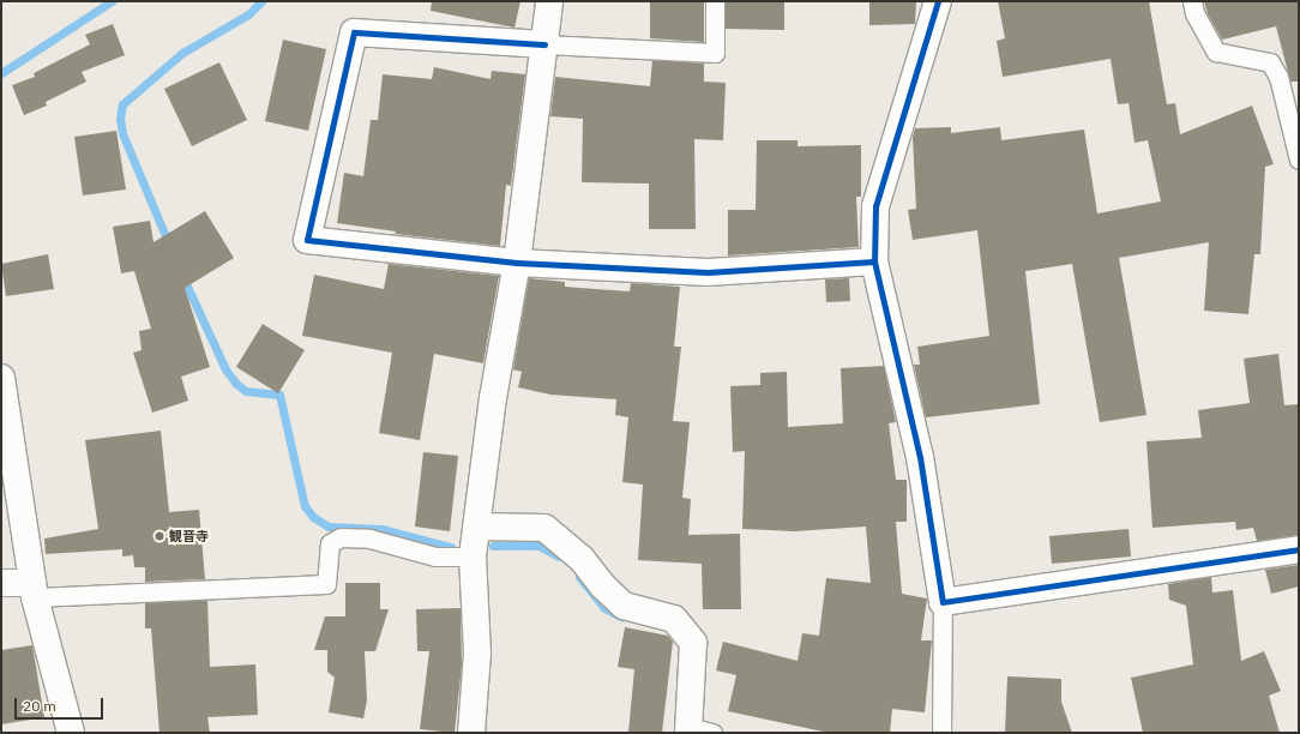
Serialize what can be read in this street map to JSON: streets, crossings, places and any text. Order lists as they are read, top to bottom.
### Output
{
  "places": ["観音寺"],
  "scale_bar": "20 m"
}
